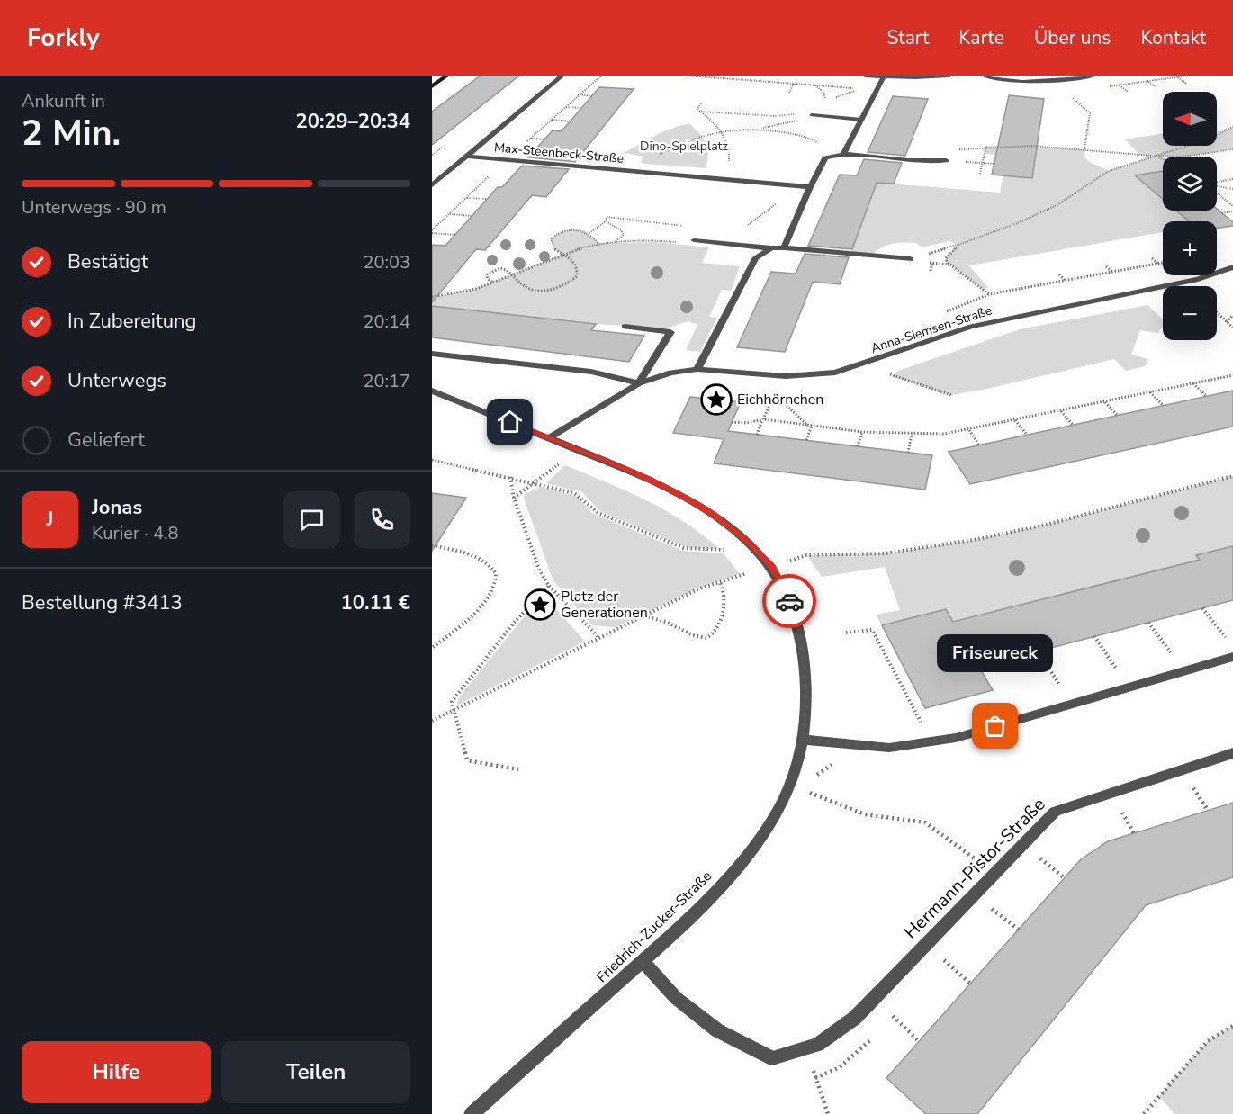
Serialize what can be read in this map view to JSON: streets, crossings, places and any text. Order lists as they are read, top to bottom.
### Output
{
  "streets": {
    "street": [
      "Max-Steenbeck-Straße",
      "Anna-Siemsen-Straße",
      "Hermann-Pistor-Straße",
      "Friedrich-Zucker-Straße"
    ]
  },
  "crossings": [
    ["Anna-Siemsen-Straße", "Friedrich-Zucker-Straße"],
    ["Hermann-Pistor-Straße", "Friedrich-Zucker-Straße"]
  ],
  "parks": ["Dino-Spielplatz"],
  "places": {
    "place": ["Eichhörnchen", "Platz der Generationen"],
    "other": ["Friseureck"]
  },
  "north": "left",
  "page": {
    "header": "Forkly",
    "nav": [
      "Start",
      "Karte",
      "Über uns",
      "Kontakt"
    ],
    "heading": ["2 Min.", "Ankunft in", "20:29–20:34"],
    "panel": [
      "Jonas",
      "Kurier · 4.8",
      "Bestellung #3413",
      "10.11 €"
    ],
    "map_buttons": ["+", "−"],
    "bar": "Unterwegs · 90 m",
    "list": [
      ["Bestätigt", "20:03"],
      ["In Zubereitung", "20:14"],
      ["Unterwegs", "20:17"],
      "Geliefert"
    ],
    "round": "J",
    "bubble": "Friseureck",
    "buttons": ["Hilfe", "Teilen"]
  }
}
